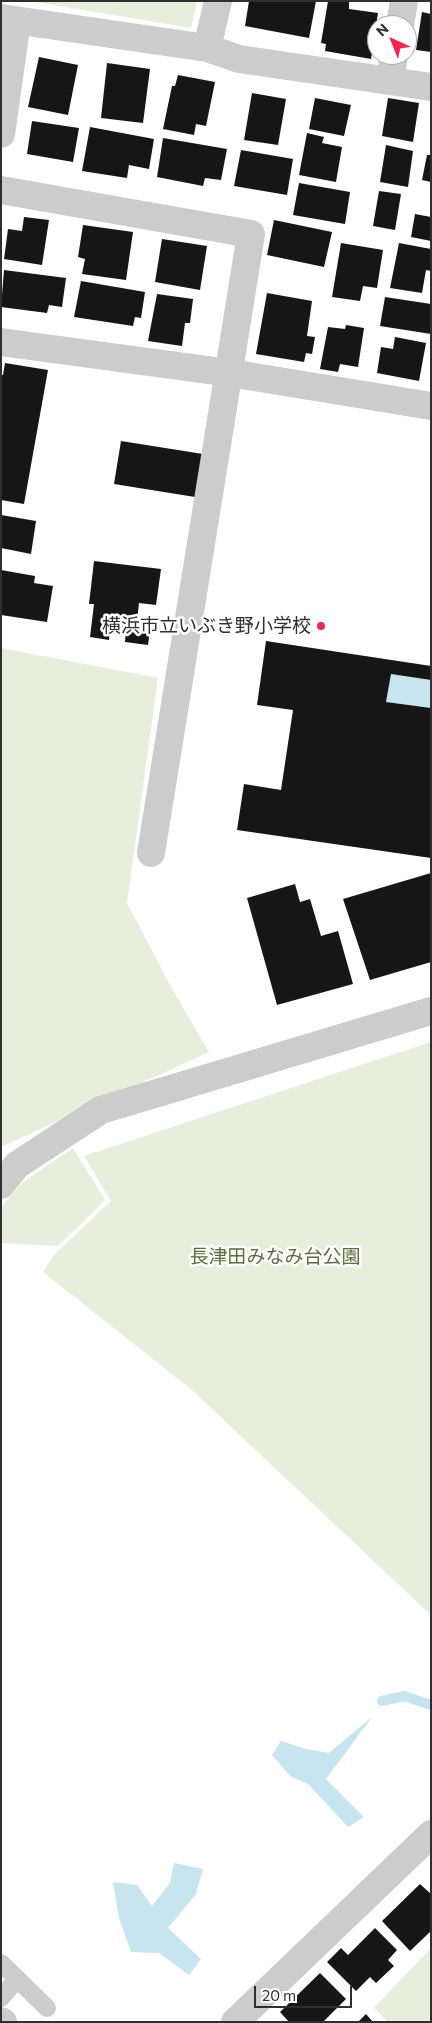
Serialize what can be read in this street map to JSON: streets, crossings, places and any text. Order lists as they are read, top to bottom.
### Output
{
  "parks": ["長津田みなみ台公園"],
  "places": ["横浜市立いぶき野小学校"],
  "scale_bar": "20 m",
  "north": "top left"
}
